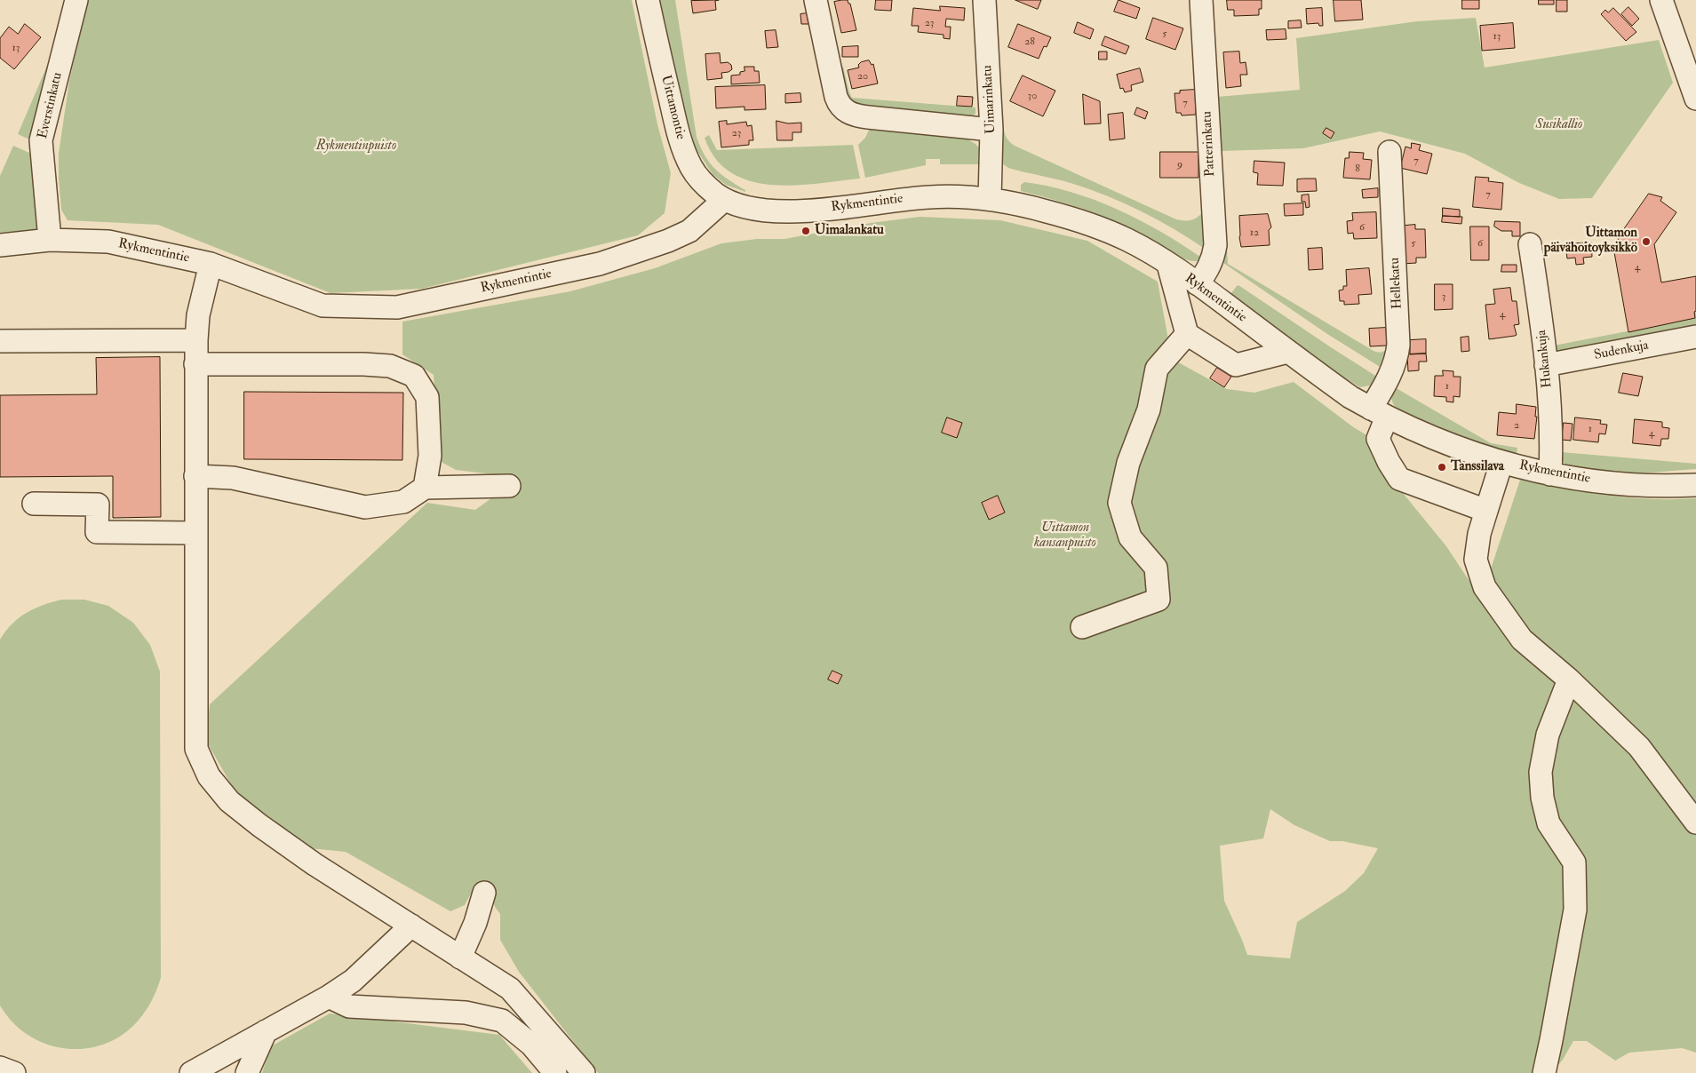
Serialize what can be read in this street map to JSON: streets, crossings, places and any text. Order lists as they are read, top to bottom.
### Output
{
  "streets": {
    "street": [
      "Uimarinkatu",
      "Everstinkatu",
      "Uittamontie",
      "Patterinkatu",
      "Rykmentintie",
      "Hellekatu",
      "Sudenkuja",
      "Hukankuja"
    ]
  },
  "crossings": [
    ["Uimarinkatu", "Rykmentintie"],
    ["Everstinkatu", "Rykmentintie"],
    ["Uittamontie", "Rykmentintie"],
    ["Patterinkatu", "Rykmentintie"],
    ["Rykmentintie", "Hellekatu"],
    ["Rykmentintie", "Hukankuja"],
    ["Sudenkuja", "Hukankuja"]
  ],
  "parks": ["Susikallio", "Rykmentinpuisto", "Uittamon kansanpuisto"],
  "places": ["Uimalankatu", "Uittamon päivähoitoyksikkö", "Tanssilava"],
  "house_numbers": [
    "23",
    "5",
    "13",
    "28",
    "13",
    "20",
    "30",
    "7",
    "23",
    "7",
    "9",
    "8",
    "7",
    "6",
    "12",
    "5",
    "6",
    "4",
    "3",
    "4",
    "1",
    "2",
    "1",
    "4"
  ]
}
